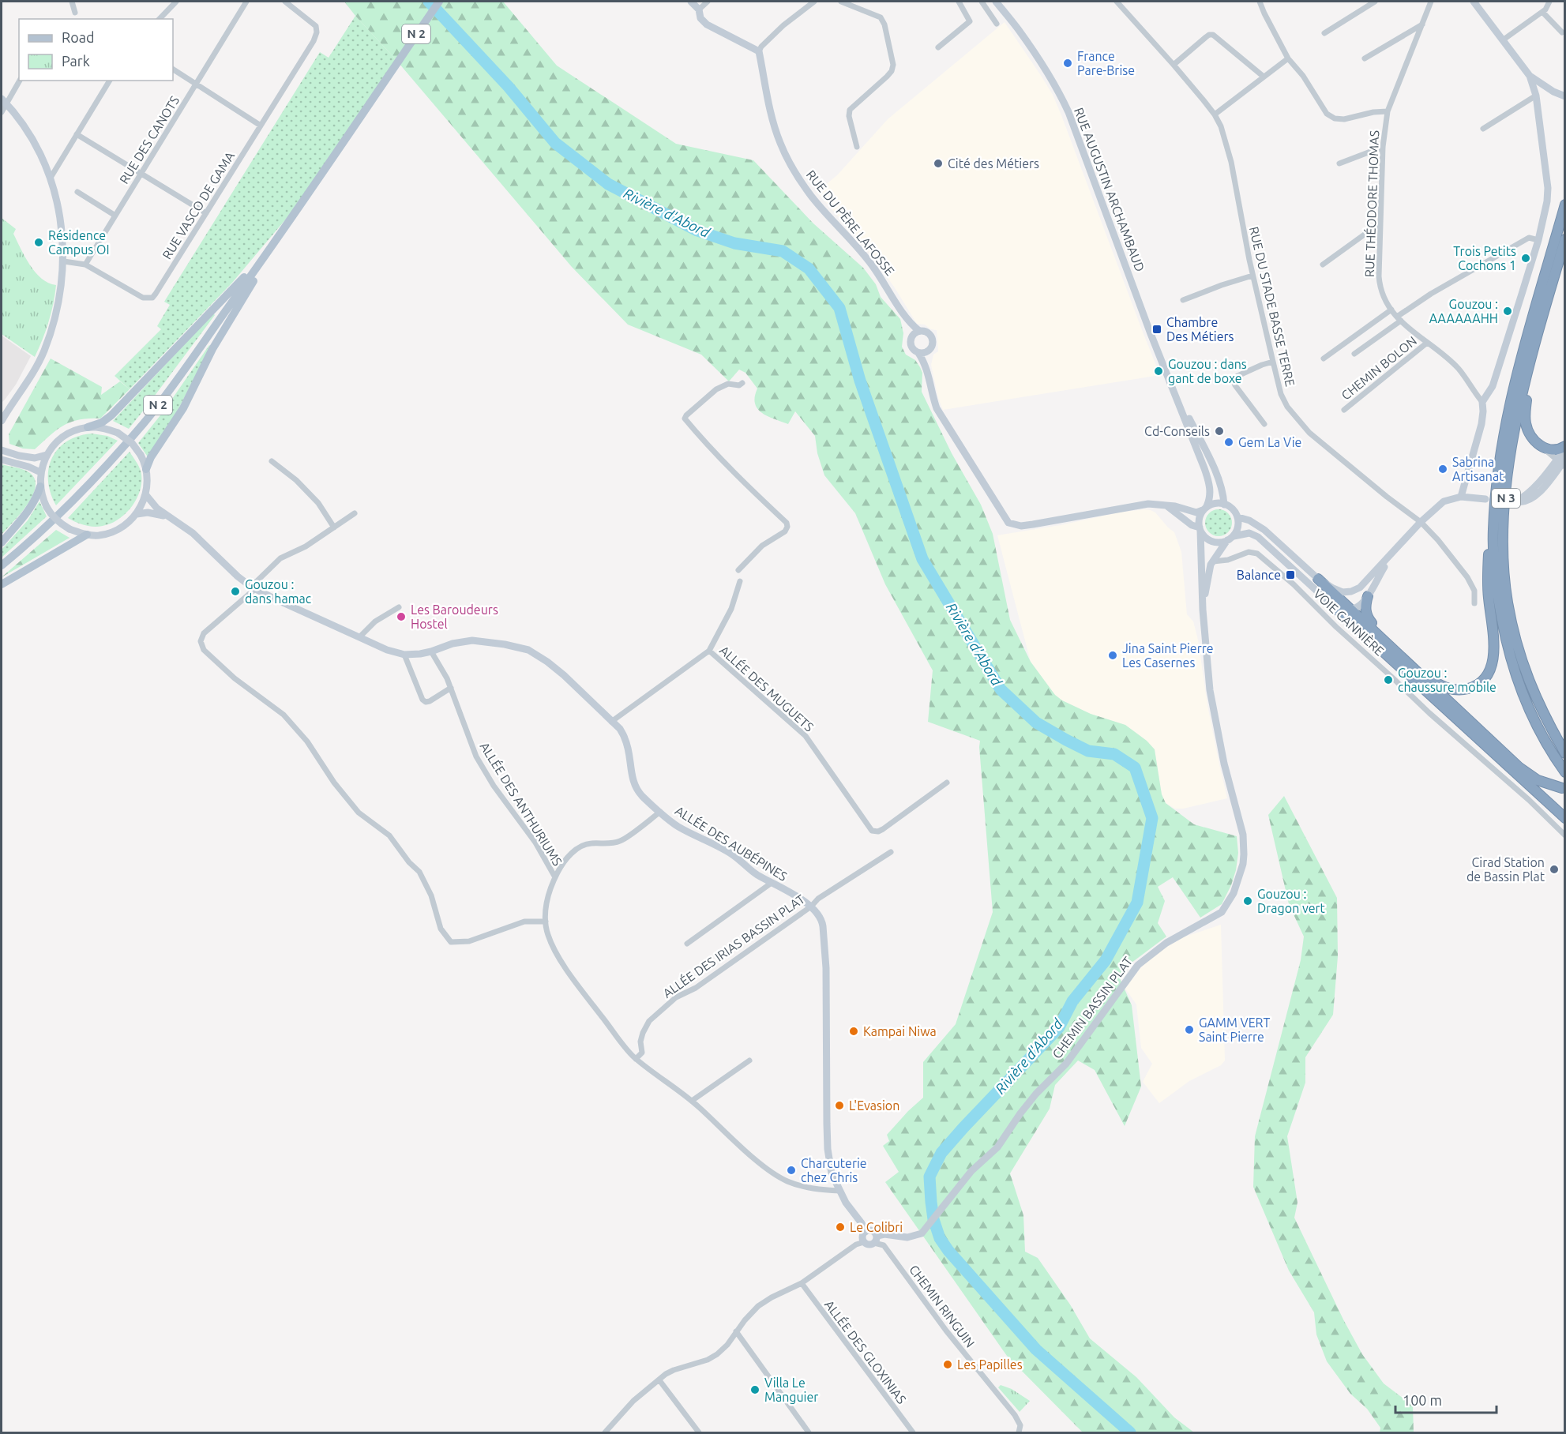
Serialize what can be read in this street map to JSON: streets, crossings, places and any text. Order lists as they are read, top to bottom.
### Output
{
  "streets": {
    "highway": ["N 3"],
    "main road": ["N 2"],
    "street": [
      "RUE DES CANOTS",
      "RUE AUGUSTIN ARCHAMBAUD",
      "RUE THÉODORE THOMAS",
      "RUE VASCO DE GAMA",
      "RUE DU PÈRE LAFOSSE",
      "RUE DU STADE BASSE TERRE",
      "CHEMIN BOLON",
      "VOIE CANNIÈRE",
      "ALLÉE DES MUGUETS",
      "ALLÉE DES ANTHURIUMS",
      "ALLÉE DES AUBÉPINES",
      "ALLÉE DES IRIAS BASSIN PLAT",
      "CHEMIN BASSIN PLAT",
      "CHEMIN RINGUIN",
      "ALLÉE DES GLOXINIAS"
    ]
  },
  "crossings": [
    ["RUE DES CANOTS", "RUE VASCO DE GAMA"],
    ["RUE AUGUSTIN ARCHAMBAUD", "CHEMIN BASSIN PLAT"],
    ["RUE THÉODORE THOMAS", "CHEMIN BOLON"],
    ["VOIE CANNIÈRE", "CHEMIN BASSIN PLAT"],
    ["ALLÉE DES MUGUETS", "ALLÉE DES AUBÉPINES"],
    ["ALLÉE DES ANTHURIUMS", "ALLÉE DES AUBÉPINES"],
    ["ALLÉE DES AUBÉPINES", "ALLÉE DES IRIAS BASSIN PLAT"],
    ["ALLÉE DES AUBÉPINES", "CHEMIN BASSIN PLAT"],
    ["ALLÉE DES AUBÉPINES", "CHEMIN RINGUIN"],
    ["CHEMIN BASSIN PLAT", "CHEMIN RINGUIN"]
  ],
  "water": ["Rivière d'Abord"],
  "places": {
    "other": [
      "France Pare-Brise",
      "Cité des Métiers",
      "Résidence Campus OI",
      "Trois Petits Cochons 1",
      "Gouzou : AAAAAAHH",
      "Gouzou : dans gant de boxe",
      "Cd-Conseils",
      "Gem La Vie",
      "Sabrina Artisanat",
      "Gouzou : dans hamac",
      "Les Baroudeurs Hostel",
      "Jina Saint Pierre Les Casernes",
      "Gouzou : chaussure mobile",
      "Cirad Station de Bassin Plat",
      "Gouzou : Dragon vert",
      "GAMM VERT Saint Pierre",
      "Kampai Niwa",
      "L'Evasion",
      "Charcuterie chez Chris",
      "Le Colibri",
      "Les Papilles",
      "Villa Le Manguier"
    ],
    "transit": ["Chambre Des Métiers", "Balance"]
  },
  "legend": ["Road", "Park"],
  "scale_bar": "100 m"
}
